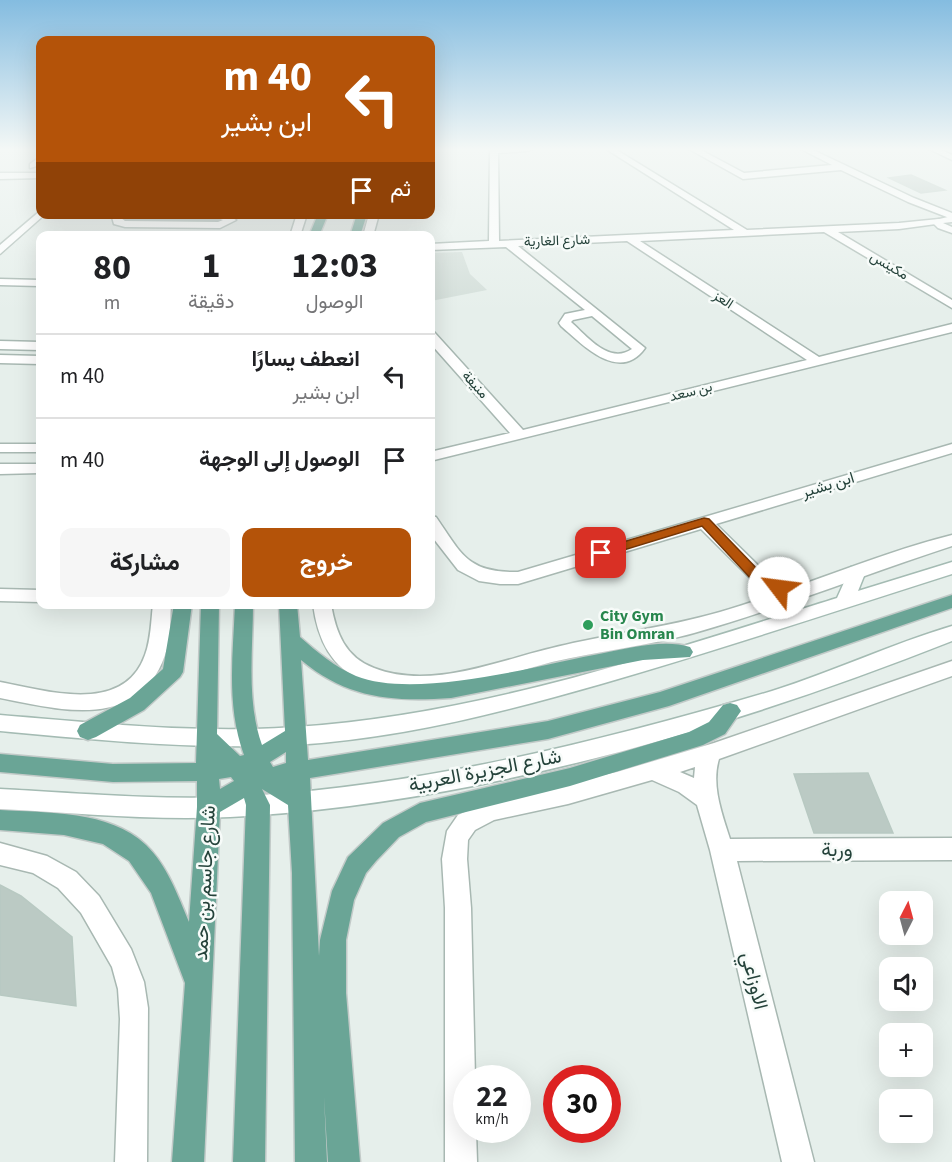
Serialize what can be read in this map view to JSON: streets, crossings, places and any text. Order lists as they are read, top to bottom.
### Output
{
  "streets": {
    "main road": ["شارع جاسم بن حمد"],
    "street": [
      "شارع الغارية",
      "مكينس",
      "العز",
      "منيفة",
      "بن سعد",
      "ابن بشير",
      "شارع الجزيرة العربية",
      "وربة",
      "الاوزاعي"
    ]
  },
  "crossings": [
    ["شارع الغارية", "مكينس"],
    ["شارع الغارية", "العز"],
    ["العز", "بن سعد"],
    ["منيفة", "بن سعد"],
    ["شارع الجزيرة العربية", "شارع جاسم بن حمد"],
    ["وربة", "الاوزاعي"]
  ],
  "places": ["City Gym Bin Omran"],
  "north": "top",
  "page": {
    "turn": ["40 m", "ابن بشير"],
    "then": "ثم",
    "eta": [
      "12:03",
      "الوصول",
      "1",
      "دقيقة",
      "80",
      "m"
    ],
    "list": [
      {
        "name": "انعطف يسارًا",
        "note": "ابن بشير",
        "value": "40 m"
      },
      {
        "name": "الوصول إلى الوجهة",
        "value": "40 m"
      }
    ],
    "buttons": ["خروج", "مشاركة"],
    "map_buttons": ["+", "−"],
    "speed": "22 km/h",
    "limit": "30"
  }
}
